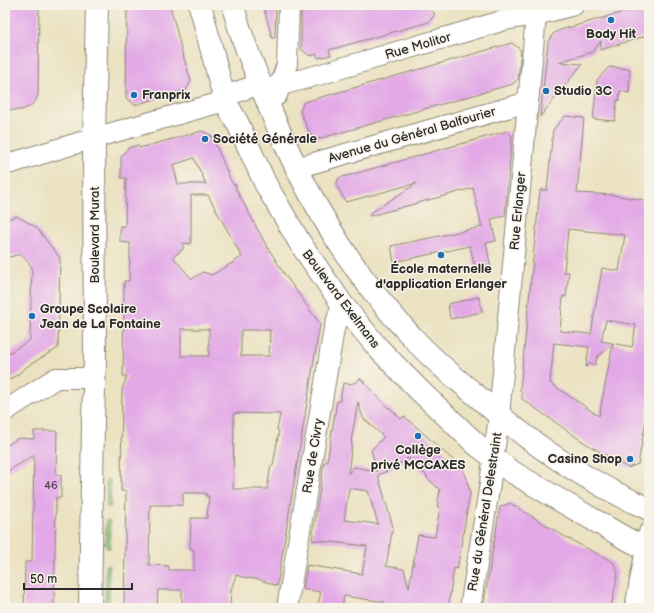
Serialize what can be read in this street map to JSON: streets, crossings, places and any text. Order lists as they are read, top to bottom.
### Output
{
  "streets": {
    "main road": ["Boulevard Murat", "Boulevard Exelmans"],
    "street": [
      "Rue Molitor",
      "Avenue du Général Balfourier",
      "Rue Erlanger",
      "Rue de Civry",
      "Rue du Général Delestraint"
    ]
  },
  "crossings": [
    ["Rue Molitor", "Rue Erlanger"],
    ["Rue Molitor", "Boulevard Murat"],
    ["Rue Molitor", "Boulevard Exelmans"],
    ["Avenue du Général Balfourier", "Rue Erlanger"],
    ["Rue Erlanger", "Rue du Général Delestraint"],
    ["Boulevard Exelmans", "Rue de Civry"],
    ["Boulevard Exelmans", "Rue du Général Delestraint"]
  ],
  "places": [
    "Body Hit",
    "Studio 3C",
    "Franprix",
    "Société Générale",
    "École maternelle d'application Erlanger",
    "Groupe Scolaire Jean de La Fontaine",
    "Collège privé MCCAXES",
    "Casino Shop"
  ],
  "house_numbers": ["46"],
  "scale_bar": "50 m"
}
